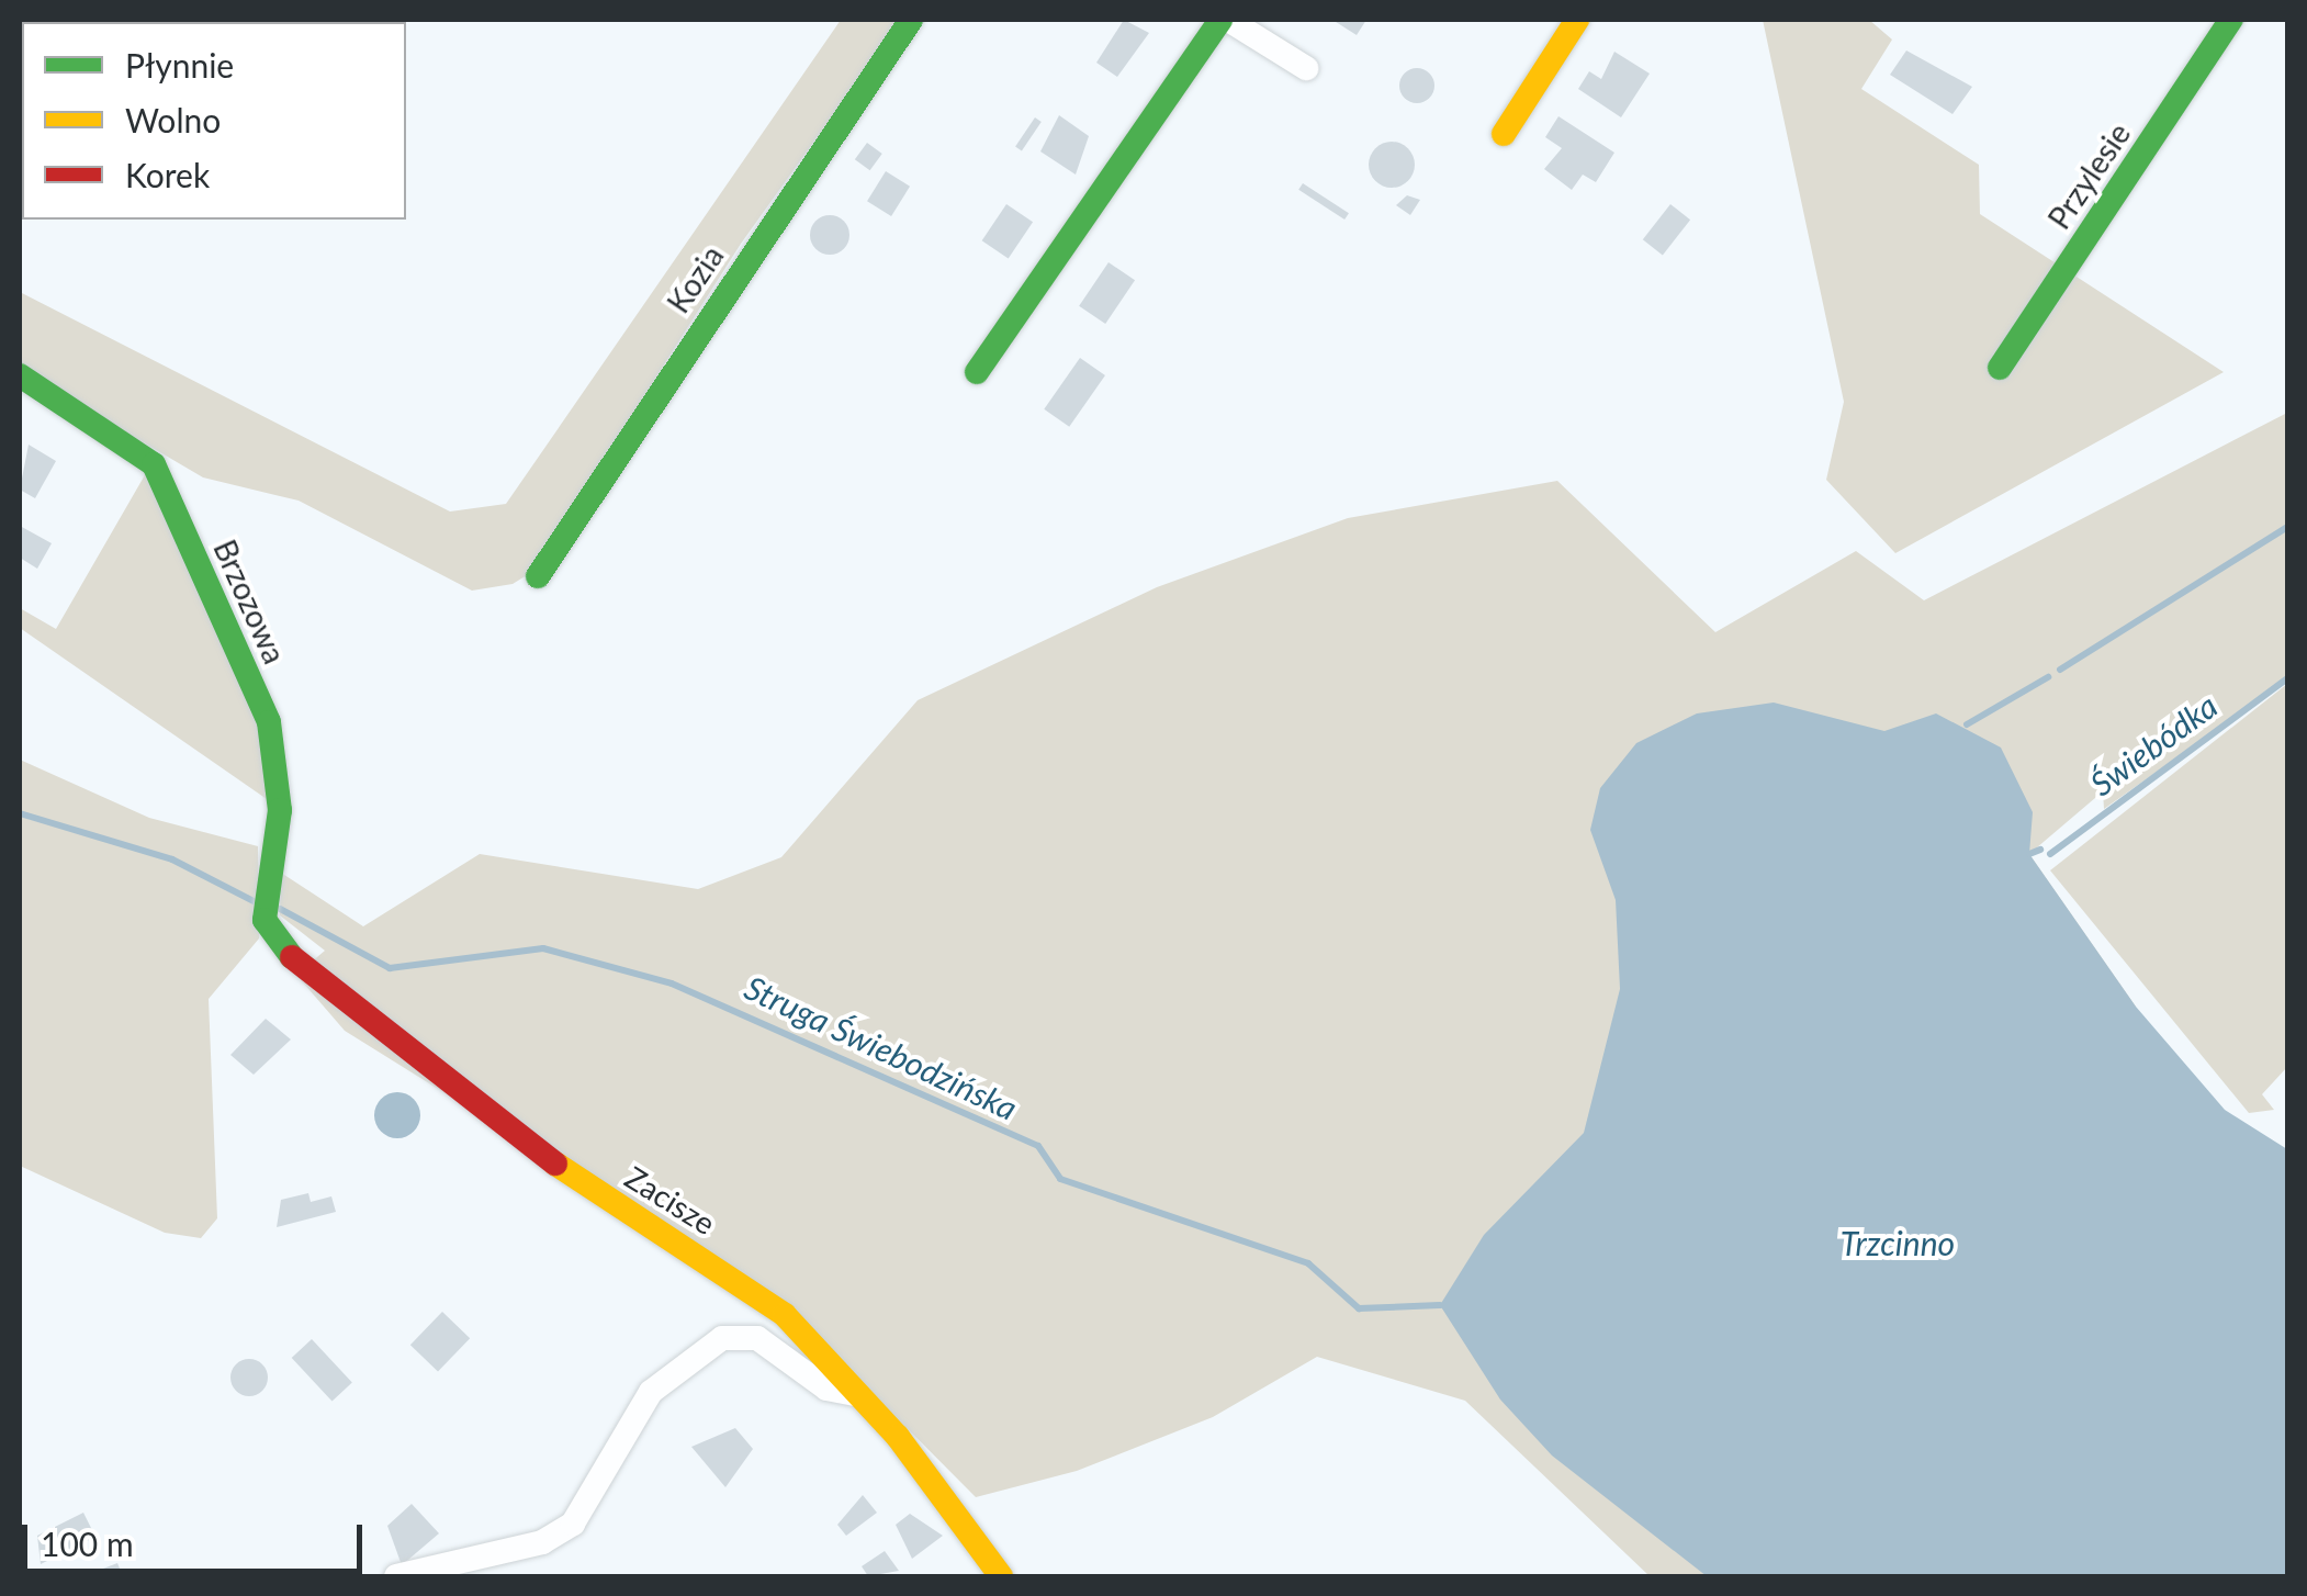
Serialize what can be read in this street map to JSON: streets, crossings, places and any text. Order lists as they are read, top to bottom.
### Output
{
  "streets": {
    "street": [
      "Przylesie",
      "Kozia",
      "Brzozowa",
      "Zacisze"
    ]
  },
  "crossings": [
    ["Brzozowa", "Zacisze"]
  ],
  "water": ["Świebódka", "Struga Świebodzińska", "Trzcinno"],
  "legend": ["Płynnie", "Wolno", "Korek"],
  "scale_bar": "100 m"
}
